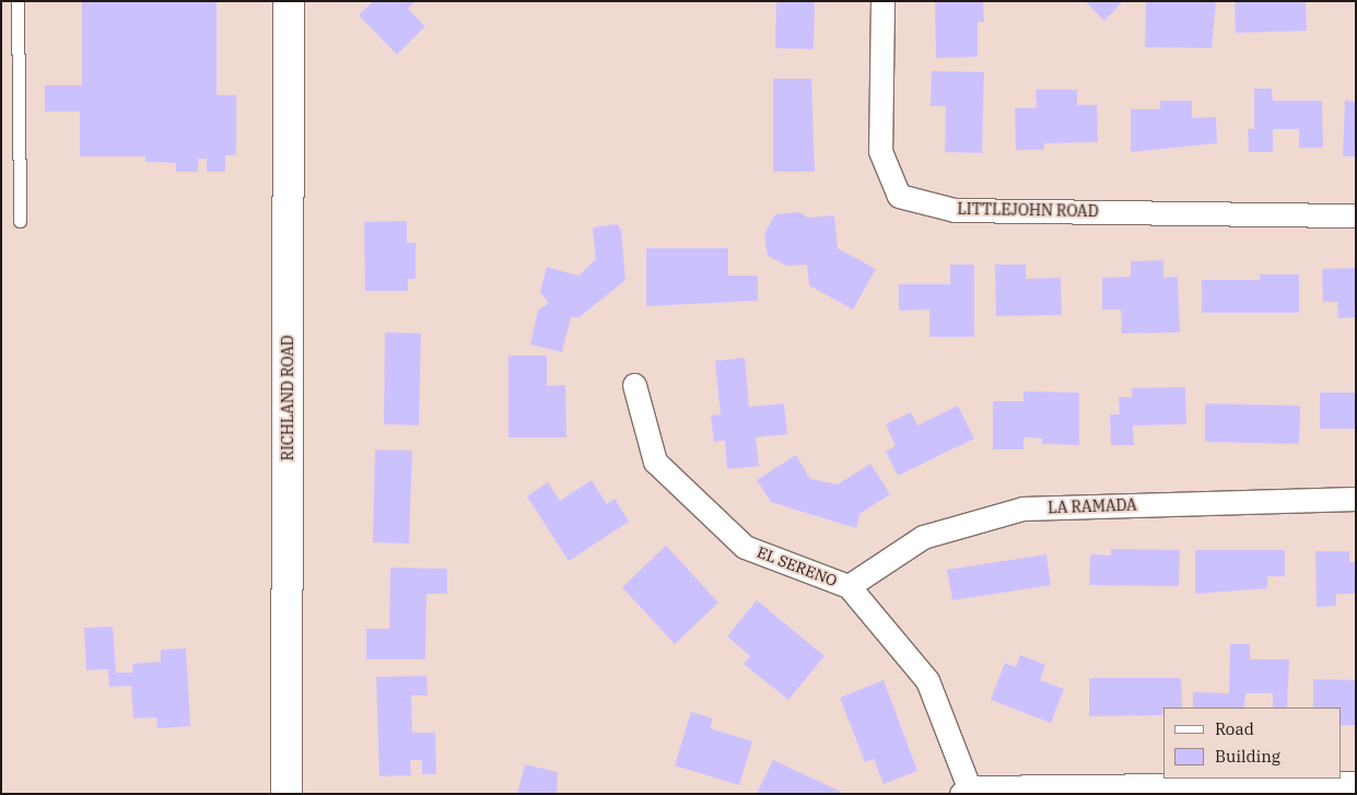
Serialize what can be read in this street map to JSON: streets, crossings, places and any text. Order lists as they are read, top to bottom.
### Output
{
  "streets": {
    "street": [
      "LITTLEJOHN ROAD",
      "RICHLAND ROAD",
      "LA RAMADA",
      "EL SERENO"
    ]
  },
  "crossings": [
    ["LA RAMADA", "EL SERENO"]
  ],
  "legend": ["Road", "Building"]
}
